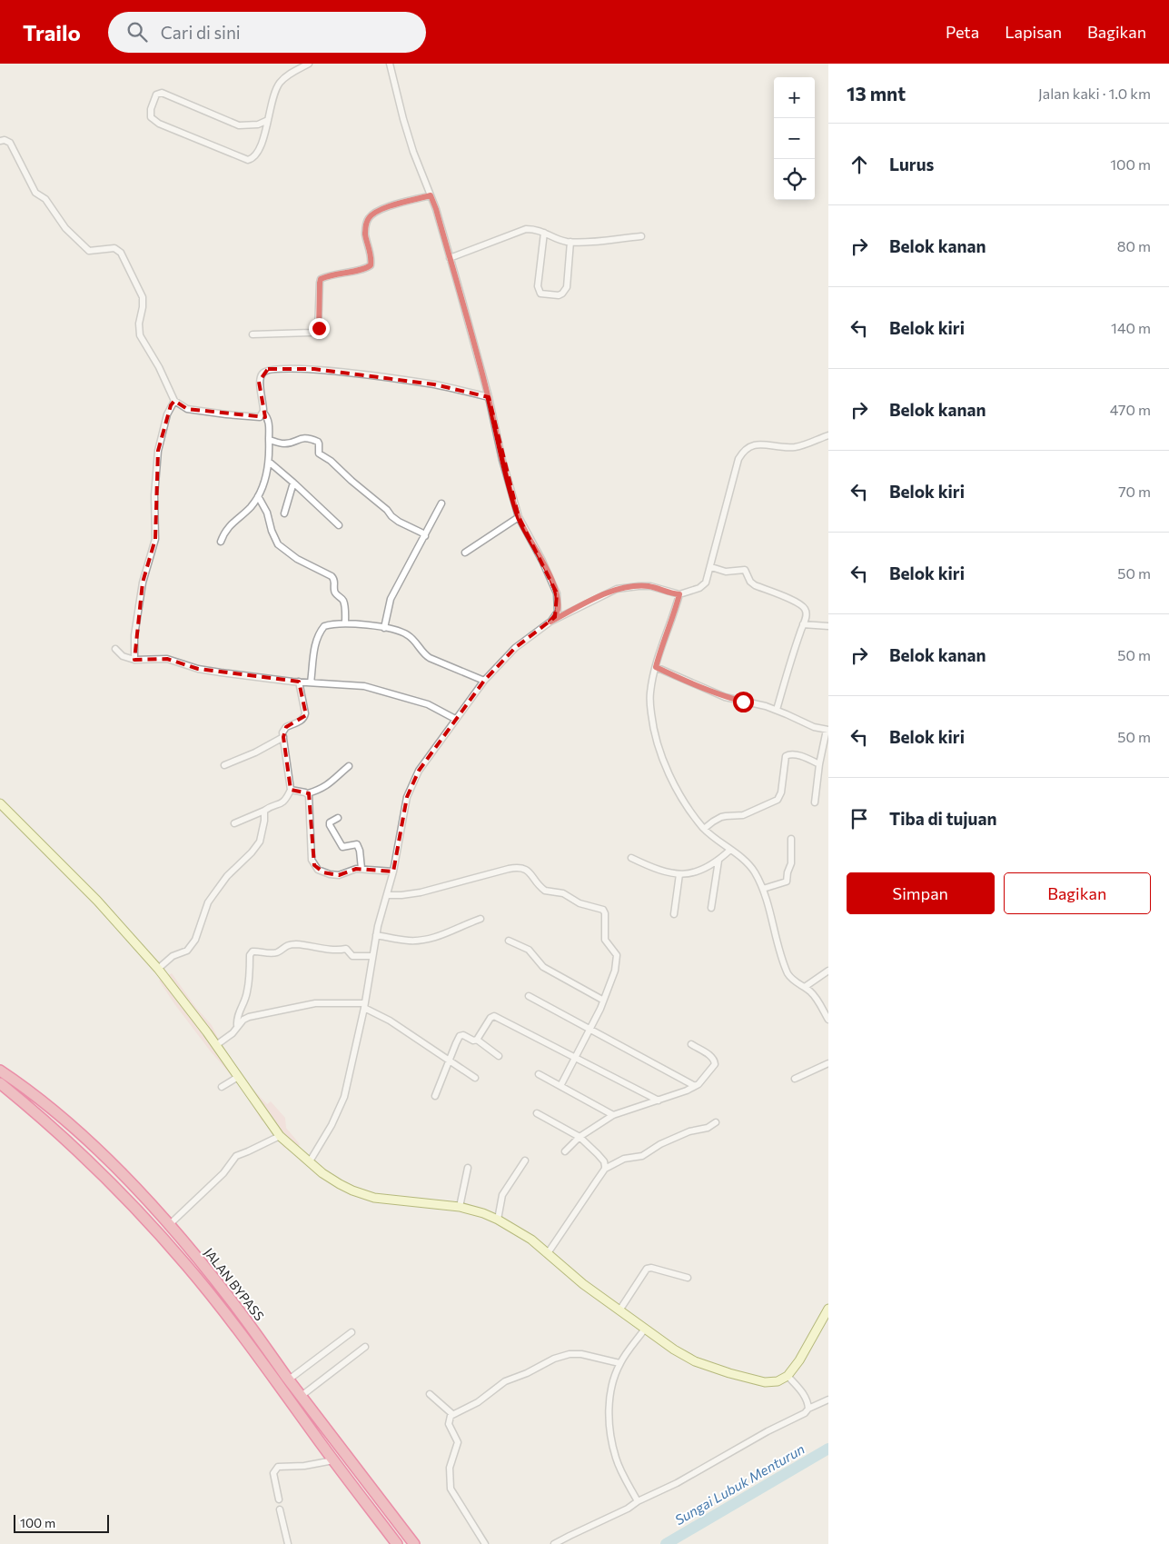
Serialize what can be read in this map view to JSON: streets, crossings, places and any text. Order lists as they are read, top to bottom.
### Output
{
  "streets": {
    "highway": ["JALAN BYPASS"]
  },
  "water": ["Sungai Lubuk Menturun"],
  "scale_bar": "100 m",
  "page": {
    "header": "Trailo",
    "search": "Cari di sini",
    "nav": ["Peta", "Lapisan", "Bagikan"],
    "heading": ["13 mnt", "Jalan kaki · 1.0 km"],
    "map_buttons": ["+", "−"],
    "list": [
      ["Lurus", "100 m"],
      ["Belok kanan", "80 m"],
      ["Belok kiri", "140 m"],
      ["Belok kanan", "470 m"],
      ["Belok kiri", "70 m"],
      ["Belok kiri", "50 m"],
      ["Belok kanan", "50 m"],
      ["Belok kiri", "50 m"],
      "Tiba di tujuan"
    ],
    "buttons": ["Simpan", "Bagikan"],
    "scale": "100 m"
  }
}
